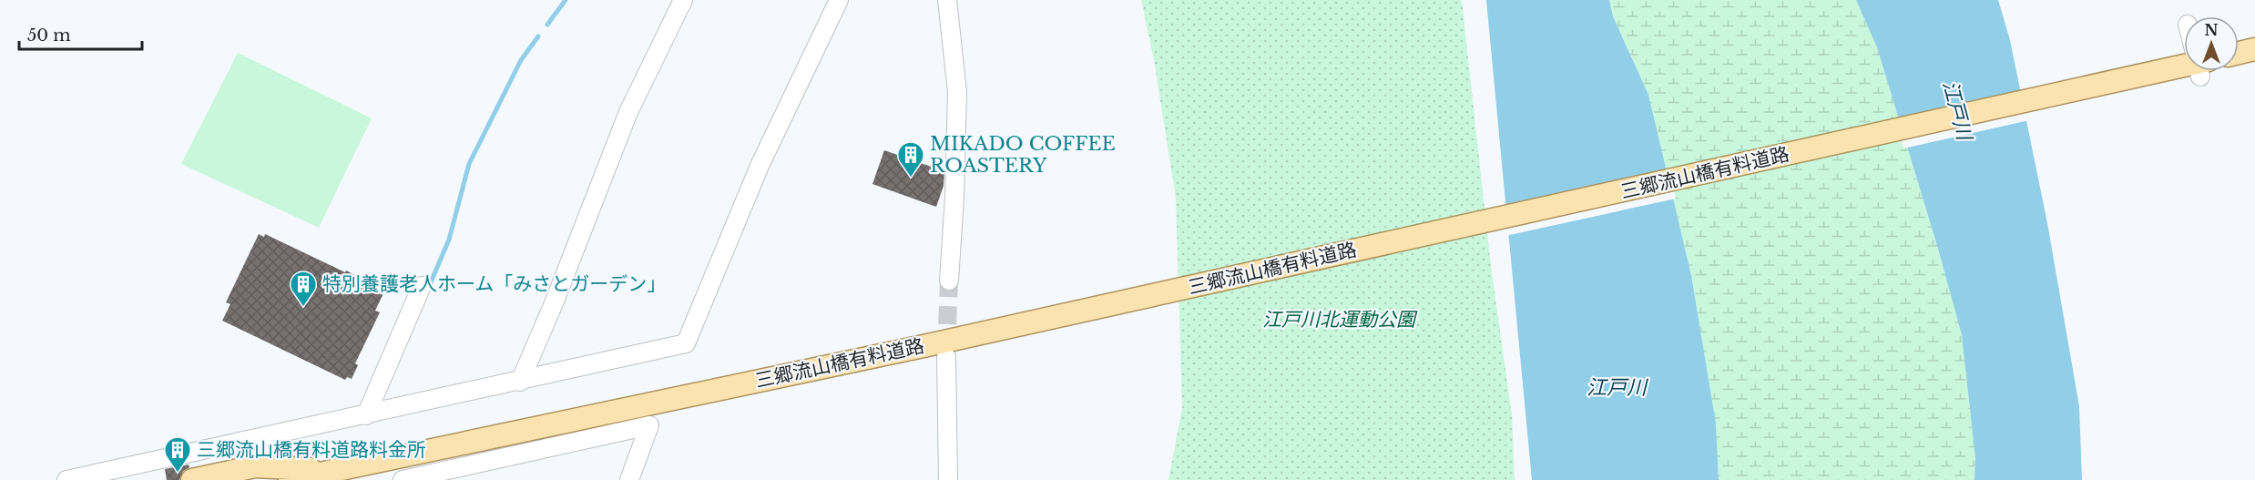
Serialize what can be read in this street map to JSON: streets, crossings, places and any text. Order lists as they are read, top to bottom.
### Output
{
  "streets": {
    "main road": ["三郷流山橋有料道路"]
  },
  "water": ["江戸川"],
  "parks": ["江戸川北運動公園"],
  "places": {
    "building": ["MIKADO COFFEE ROASTERY", "特別養護老人ホーム「みさとガーデン」", "三郷流山橋有料道路料金所"]
  },
  "scale_bar": "50 m",
  "north": "top"
}
